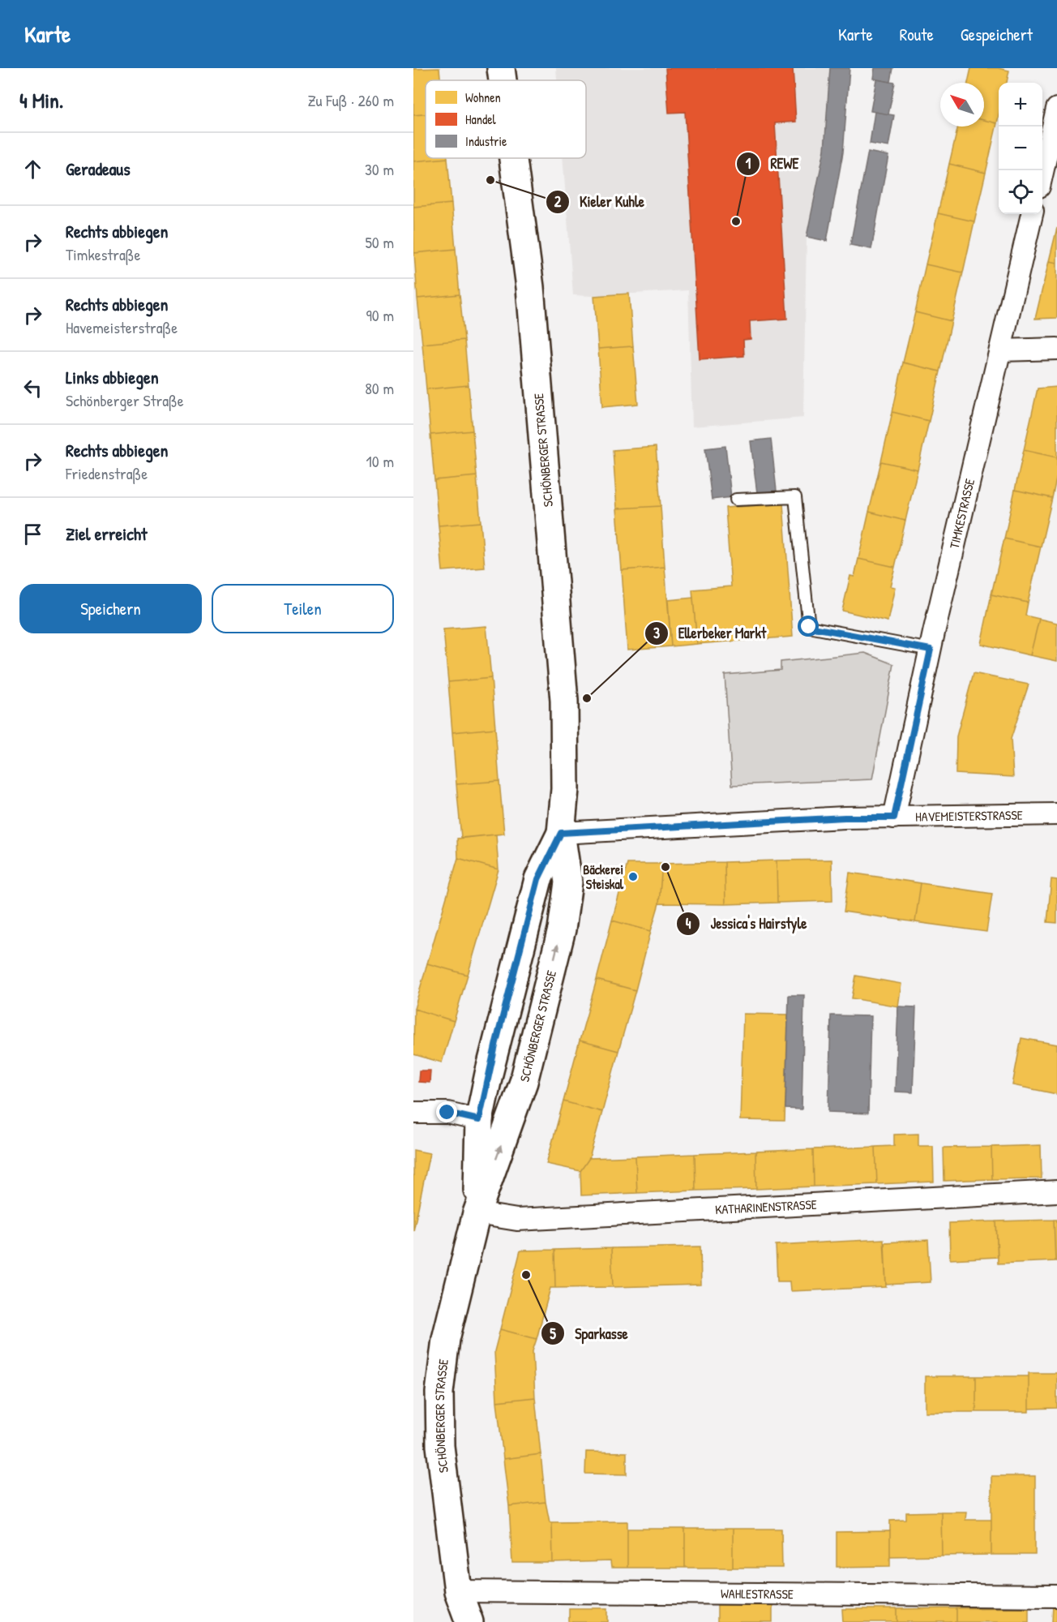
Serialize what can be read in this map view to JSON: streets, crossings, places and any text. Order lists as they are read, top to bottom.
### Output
{
  "streets": {
    "main road": ["SCHÖNBERGER STRASSE"],
    "street": [
      "TIMKESTRASSE",
      "HAVEMEISTERSTRASSE",
      "KATHARINENSTRASSE",
      "WAHLESTRASSE"
    ]
  },
  "crossings": [
    ["SCHÖNBERGER STRASSE", "HAVEMEISTERSTRASSE"],
    ["SCHÖNBERGER STRASSE", "KATHARINENSTRASSE"],
    ["SCHÖNBERGER STRASSE", "WAHLESTRASSE"],
    ["TIMKESTRASSE", "HAVEMEISTERSTRASSE"]
  ],
  "places": [
    "Kieler Kuhle",
    "REWE",
    "Ellerbeker Markt",
    "Jessica's Hairstyle",
    "Bäckerei Steiskal",
    "Sparkasse"
  ],
  "legend": ["Wohnen", "Handel", "Industrie"],
  "north": "top left",
  "page": {
    "header": "Karte",
    "nav": ["Karte", "Route", "Gespeichert"],
    "heading": ["4 Min.", "Zu Fuß · 260 m"],
    "map_buttons": ["+", "−"],
    "list": [
      ["Geradeaus", "30 m"],
      ["Rechts abbiegen", "Timkestraße", "50 m"],
      ["Rechts abbiegen", "Havemeisterstraße", "90 m"],
      ["Links abbiegen", "Schönberger Straße", "80 m"],
      ["Rechts abbiegen", "Friedenstraße", "10 m"],
      "Ziel erreicht"
    ],
    "buttons": ["Speichern", "Teilen"]
  }
}
